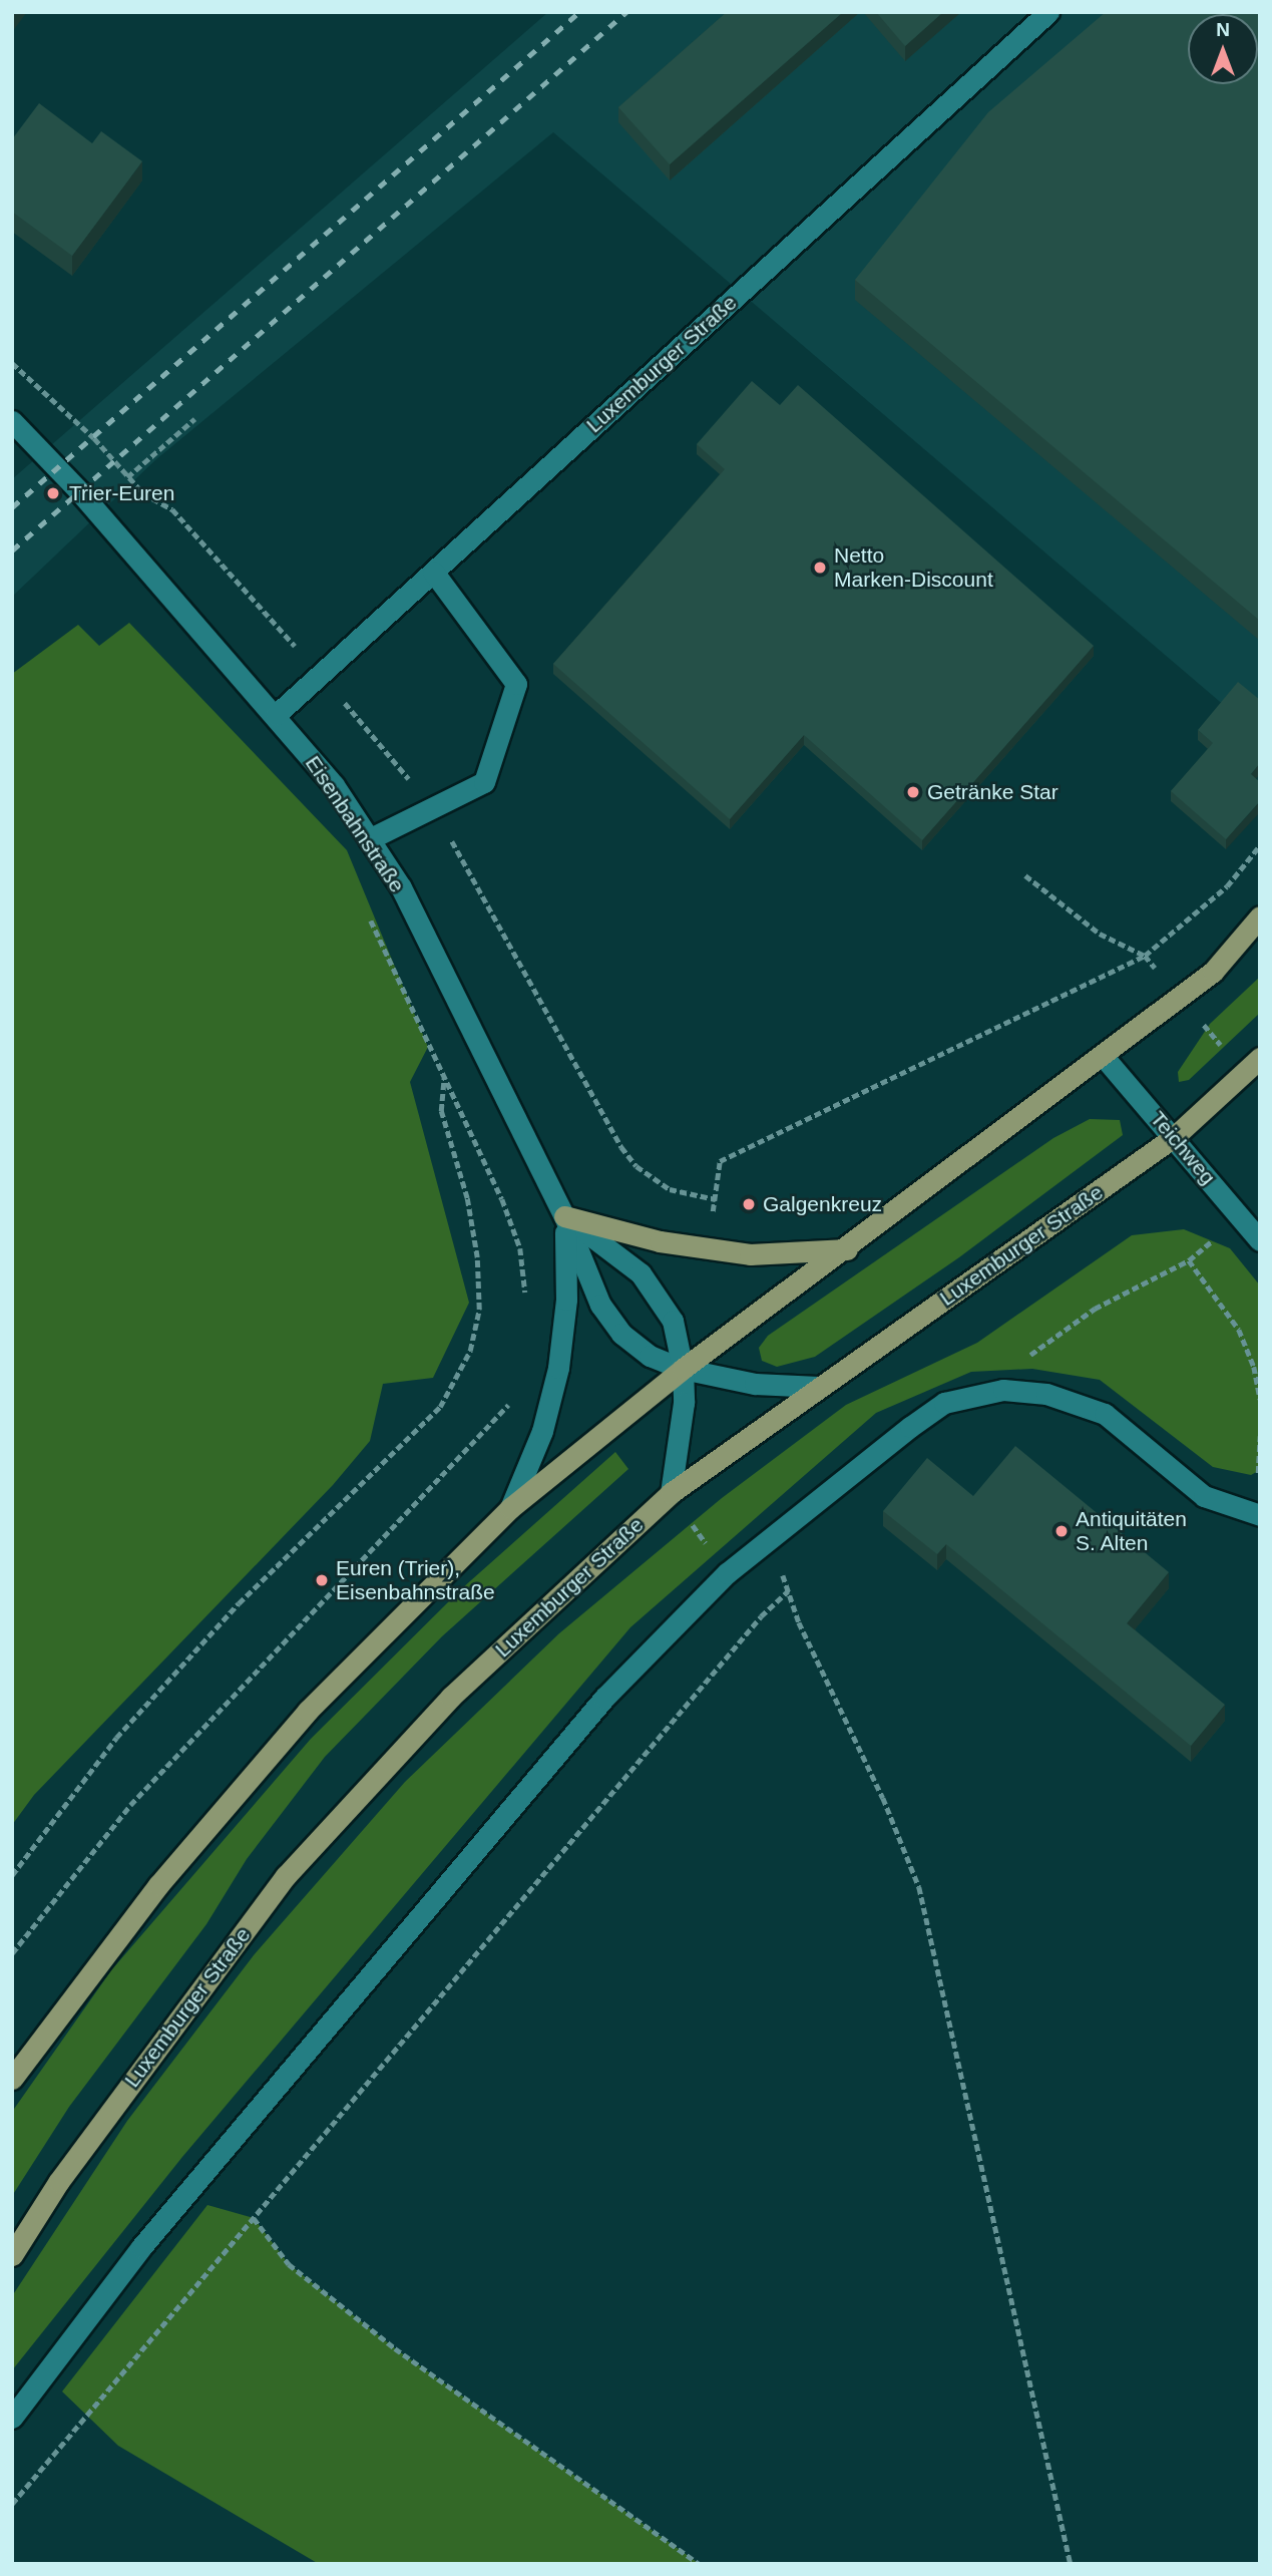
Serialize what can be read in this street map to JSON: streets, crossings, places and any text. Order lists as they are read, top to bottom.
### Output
{
  "streets": {
    "main road": ["Luxemburger Straße"],
    "street": ["Eisenbahnstraße", "Teichweg"]
  },
  "crossings": [
    ["Luxemburger Straße", "Eisenbahnstraße"],
    ["Luxemburger Straße", "Teichweg"]
  ],
  "places": [
    "Trier-Euren",
    "Netto Marken-Discount",
    "Getränke Star",
    "Galgenkreuz",
    "Antiquitäten S. Alten",
    "Euren (Trier), Eisenbahnstraße"
  ],
  "north": "top"
}
